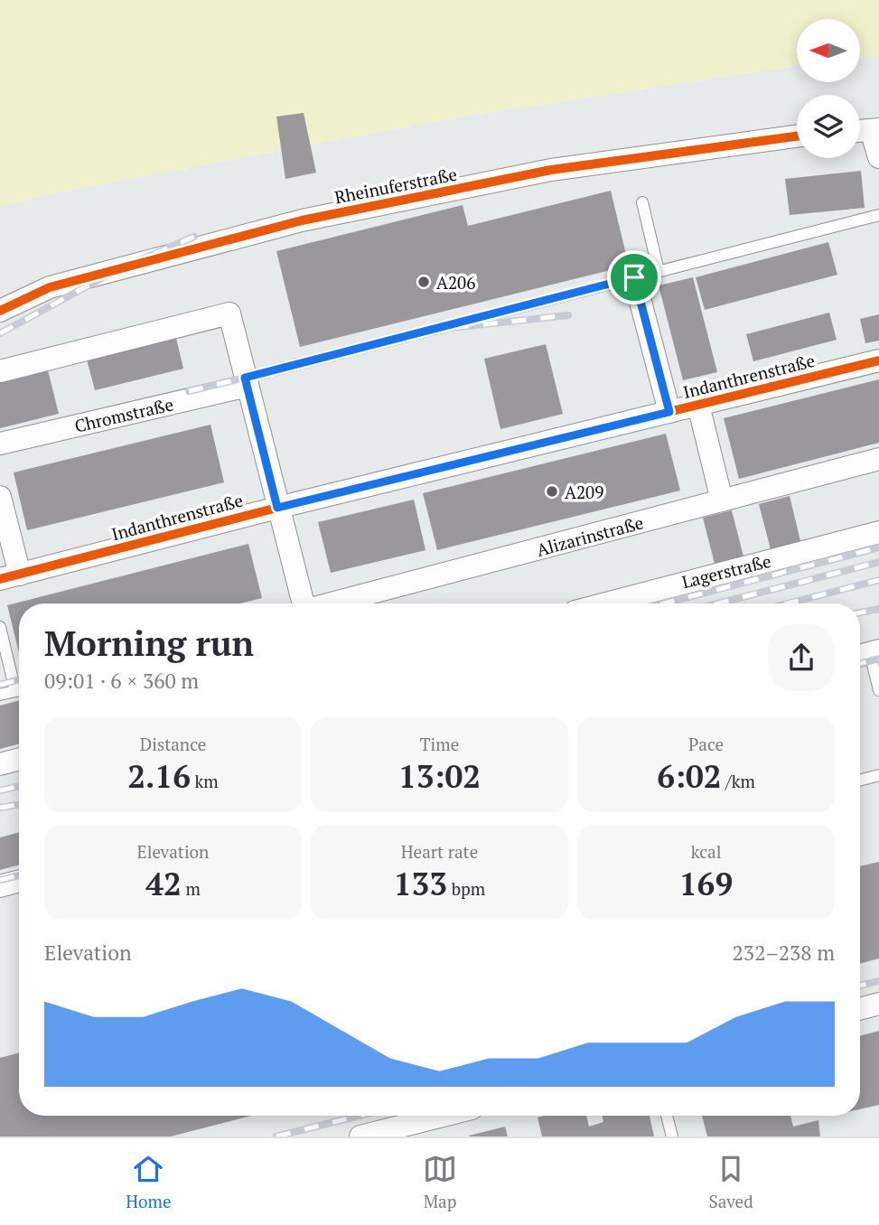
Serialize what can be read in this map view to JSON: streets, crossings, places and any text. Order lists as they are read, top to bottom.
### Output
{
  "streets": {
    "street": [
      "Rheinuferstraße",
      "Indanthrenstraße",
      "Chromstraße",
      "Alizarinstraße",
      "Lagerstraße"
    ]
  },
  "places": ["A206", "A209"],
  "north": "left",
  "page": {
    "heading": ["Morning run", "09:01 · 6 × 360 m"],
    "stats": [
      ["Distance", "2.16 km"],
      ["Time", "13:02"],
      ["Pace", "6:02 /km"],
      ["Elevation", "42 m"],
      ["Heart rate", "133 bpm"],
      ["kcal", "169"]
    ],
    "chart": ["Elevation", "232–238 m"],
    "tabs": ["Home", "Map", "Saved"]
  }
}
